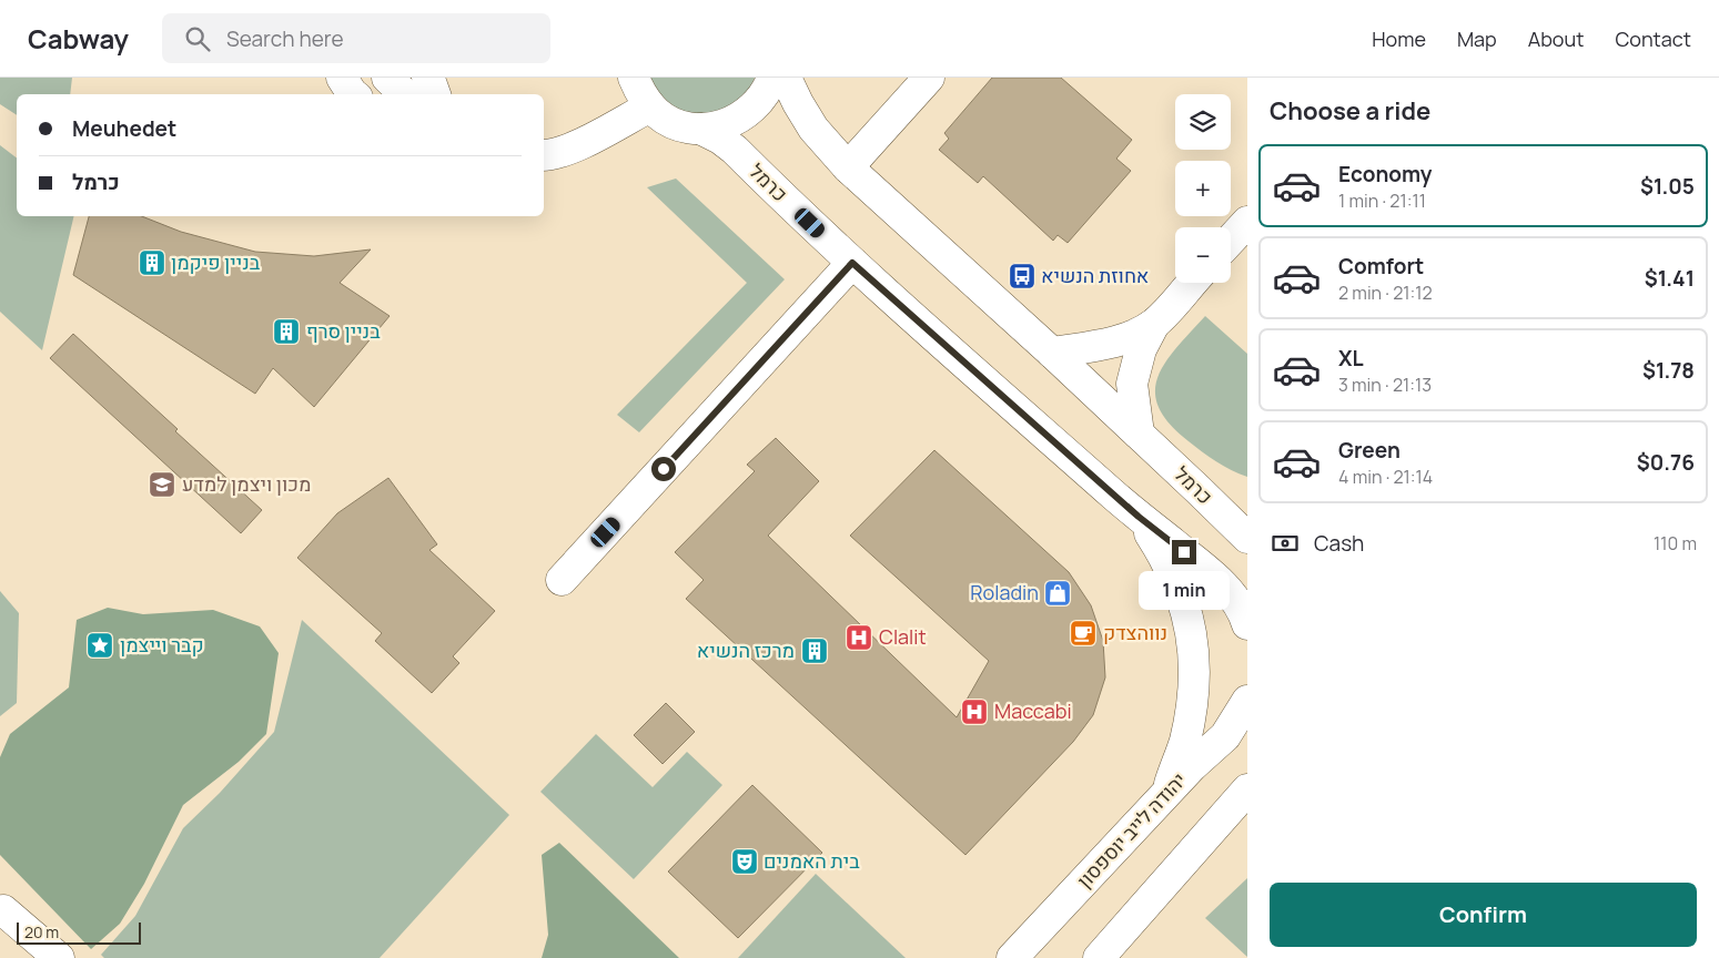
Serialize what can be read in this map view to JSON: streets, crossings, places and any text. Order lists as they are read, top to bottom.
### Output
{
  "streets": {
    "street": ["כרמל", "יהודה לייב יוספסון"]
  },
  "places": {
    "building": ["בניין פיקמן", "בניין סרף", "מרכז הנשיא"],
    "bus stop": ["אחוזת הנשיא"],
    "school or university": ["מכון ויצמן למדע"],
    "shop": ["Roladin"],
    "cafe": ["נווהצדק"],
    "hospital": ["Clalit", "Maccabi"],
    "place": ["קבר וייצמן"],
    "theatre": ["בית האמנים"]
  },
  "scale_bar": "20 m",
  "page": {
    "header": "Cabway",
    "search": "Search here",
    "nav": [
      "Home",
      "Map",
      "About",
      "Contact"
    ],
    "heading": "Choose a ride",
    "map_buttons": ["+", "−"],
    "banner": ["Meuhedet", "כרמל"],
    "list": [
      {
        "name": "Economy",
        "note": "1 min · 21:11",
        "value": "$1.05"
      },
      {
        "name": "Comfort",
        "note": "2 min · 21:12",
        "value": "$1.41"
      },
      {
        "name": "XL",
        "note": "3 min · 21:13",
        "value": "$1.78"
      },
      {
        "name": "Green",
        "note": "4 min · 21:14",
        "value": "$0.76"
      }
    ],
    "pay": ["Cash", "110 m"],
    "bubble": "1 min",
    "buttons": "Confirm",
    "scale": "20 m"
  }
}
